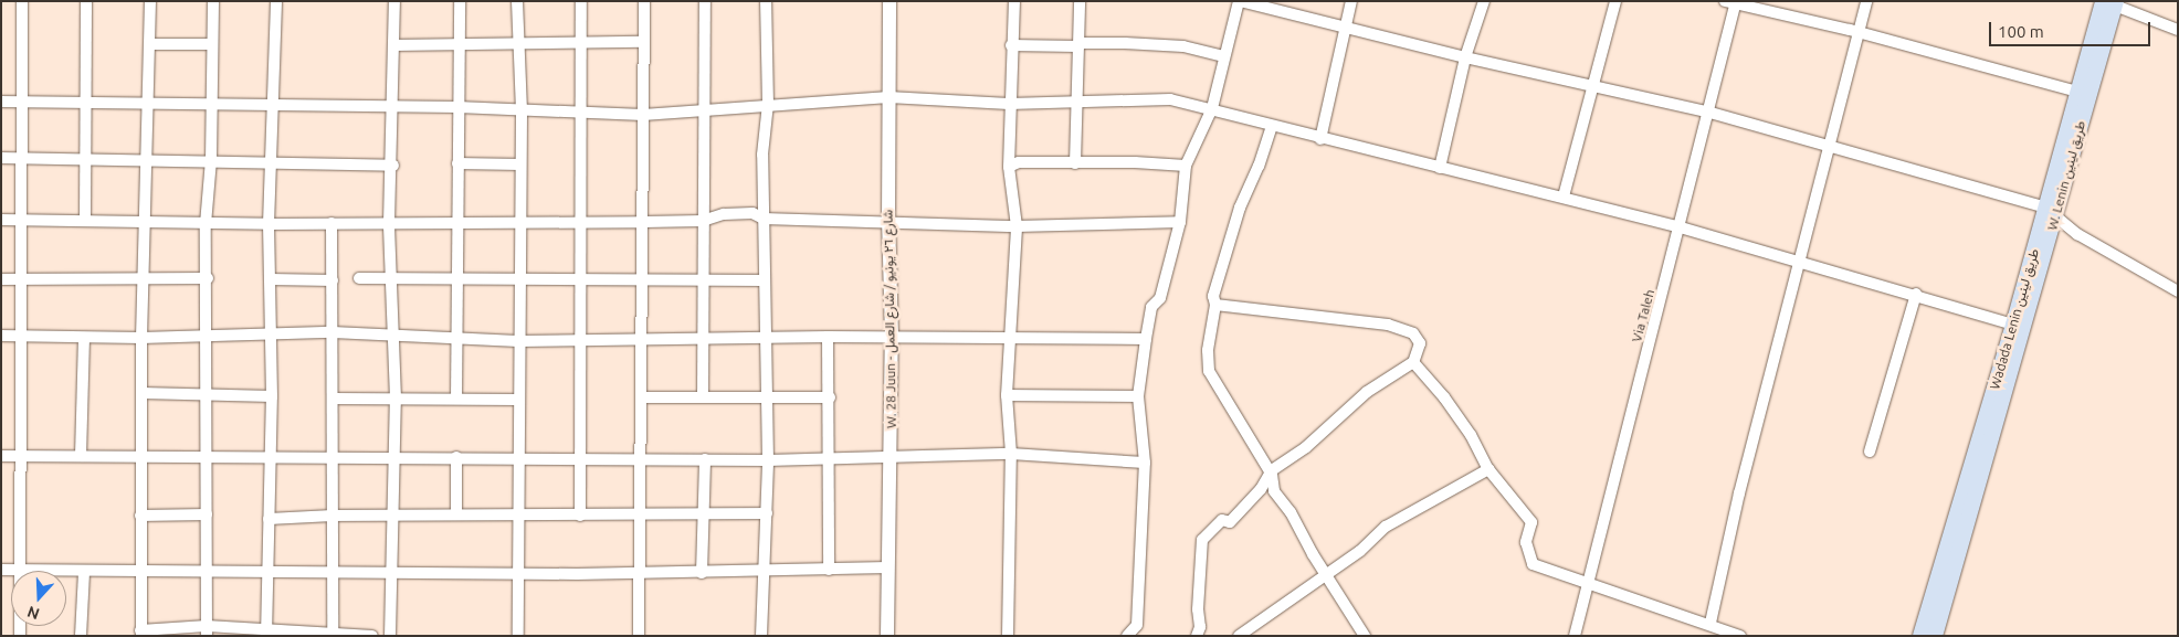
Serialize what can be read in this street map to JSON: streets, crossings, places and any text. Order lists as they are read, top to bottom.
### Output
{
  "streets": {
    "main road": ["W. Lenin طريق لينين", "Wadada Lenin طريق لينين"],
    "street": ["Via Taleh", "W. 28 Juun - شارع ٢٦ يونيو / شارع العمل"]
  },
  "crossings": [
    ["W. Lenin طريق لينين", "Wadada Lenin طريق لينين"]
  ],
  "scale_bar": "100 m",
  "north": "bottom"
}
